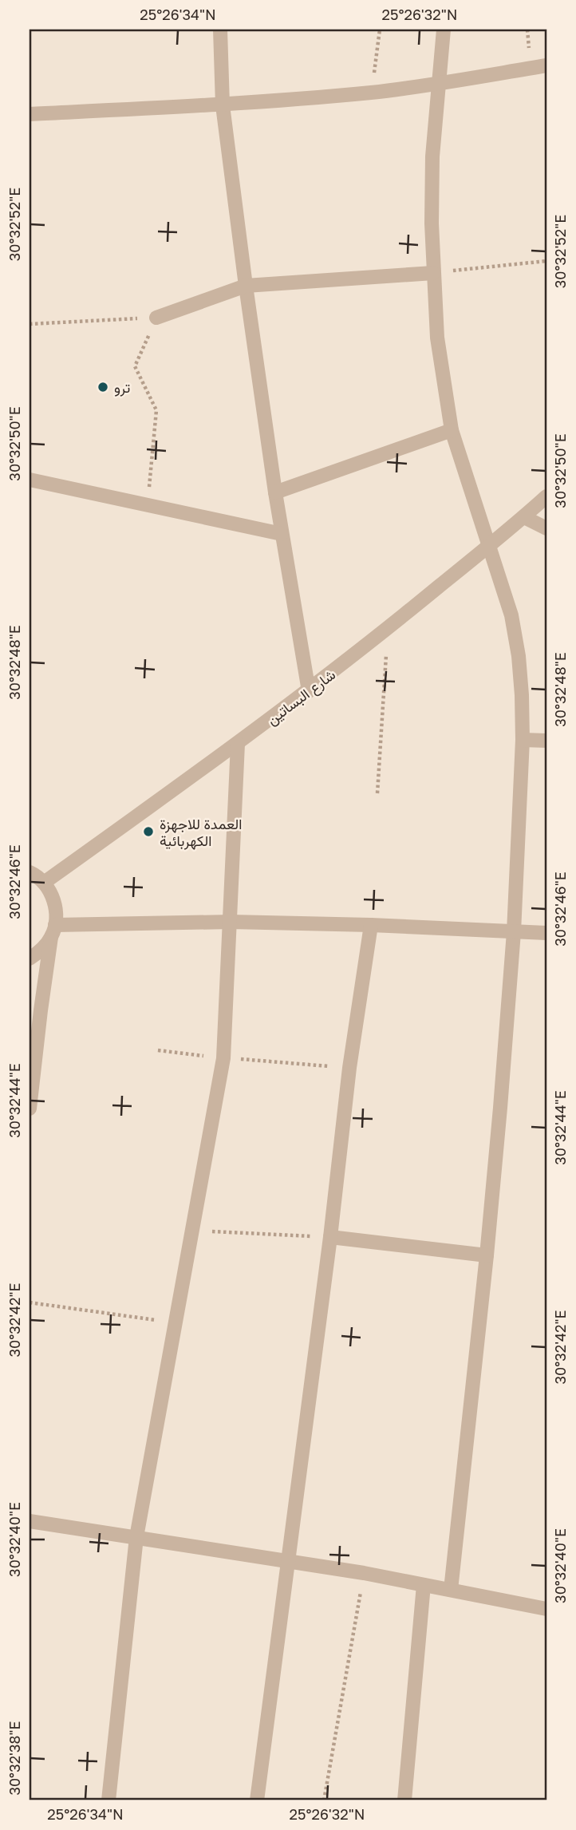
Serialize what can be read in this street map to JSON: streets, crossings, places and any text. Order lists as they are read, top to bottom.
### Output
{
  "streets": {
    "street": ["شارع البساتين"]
  },
  "places": ["ترو", "العمدة للاجهزة الكهربائية"],
  "coordinates": [
    "25°26'34\"N",
    "25°26'32\"N",
    "30°32'52\"E",
    "30°32'50\"E",
    "30°32'48\"E",
    "30°32'46\"E",
    "30°32'44\"E",
    "30°32'42\"E",
    "30°32'40\"E",
    "30°32'38\"E"
  ]
}
